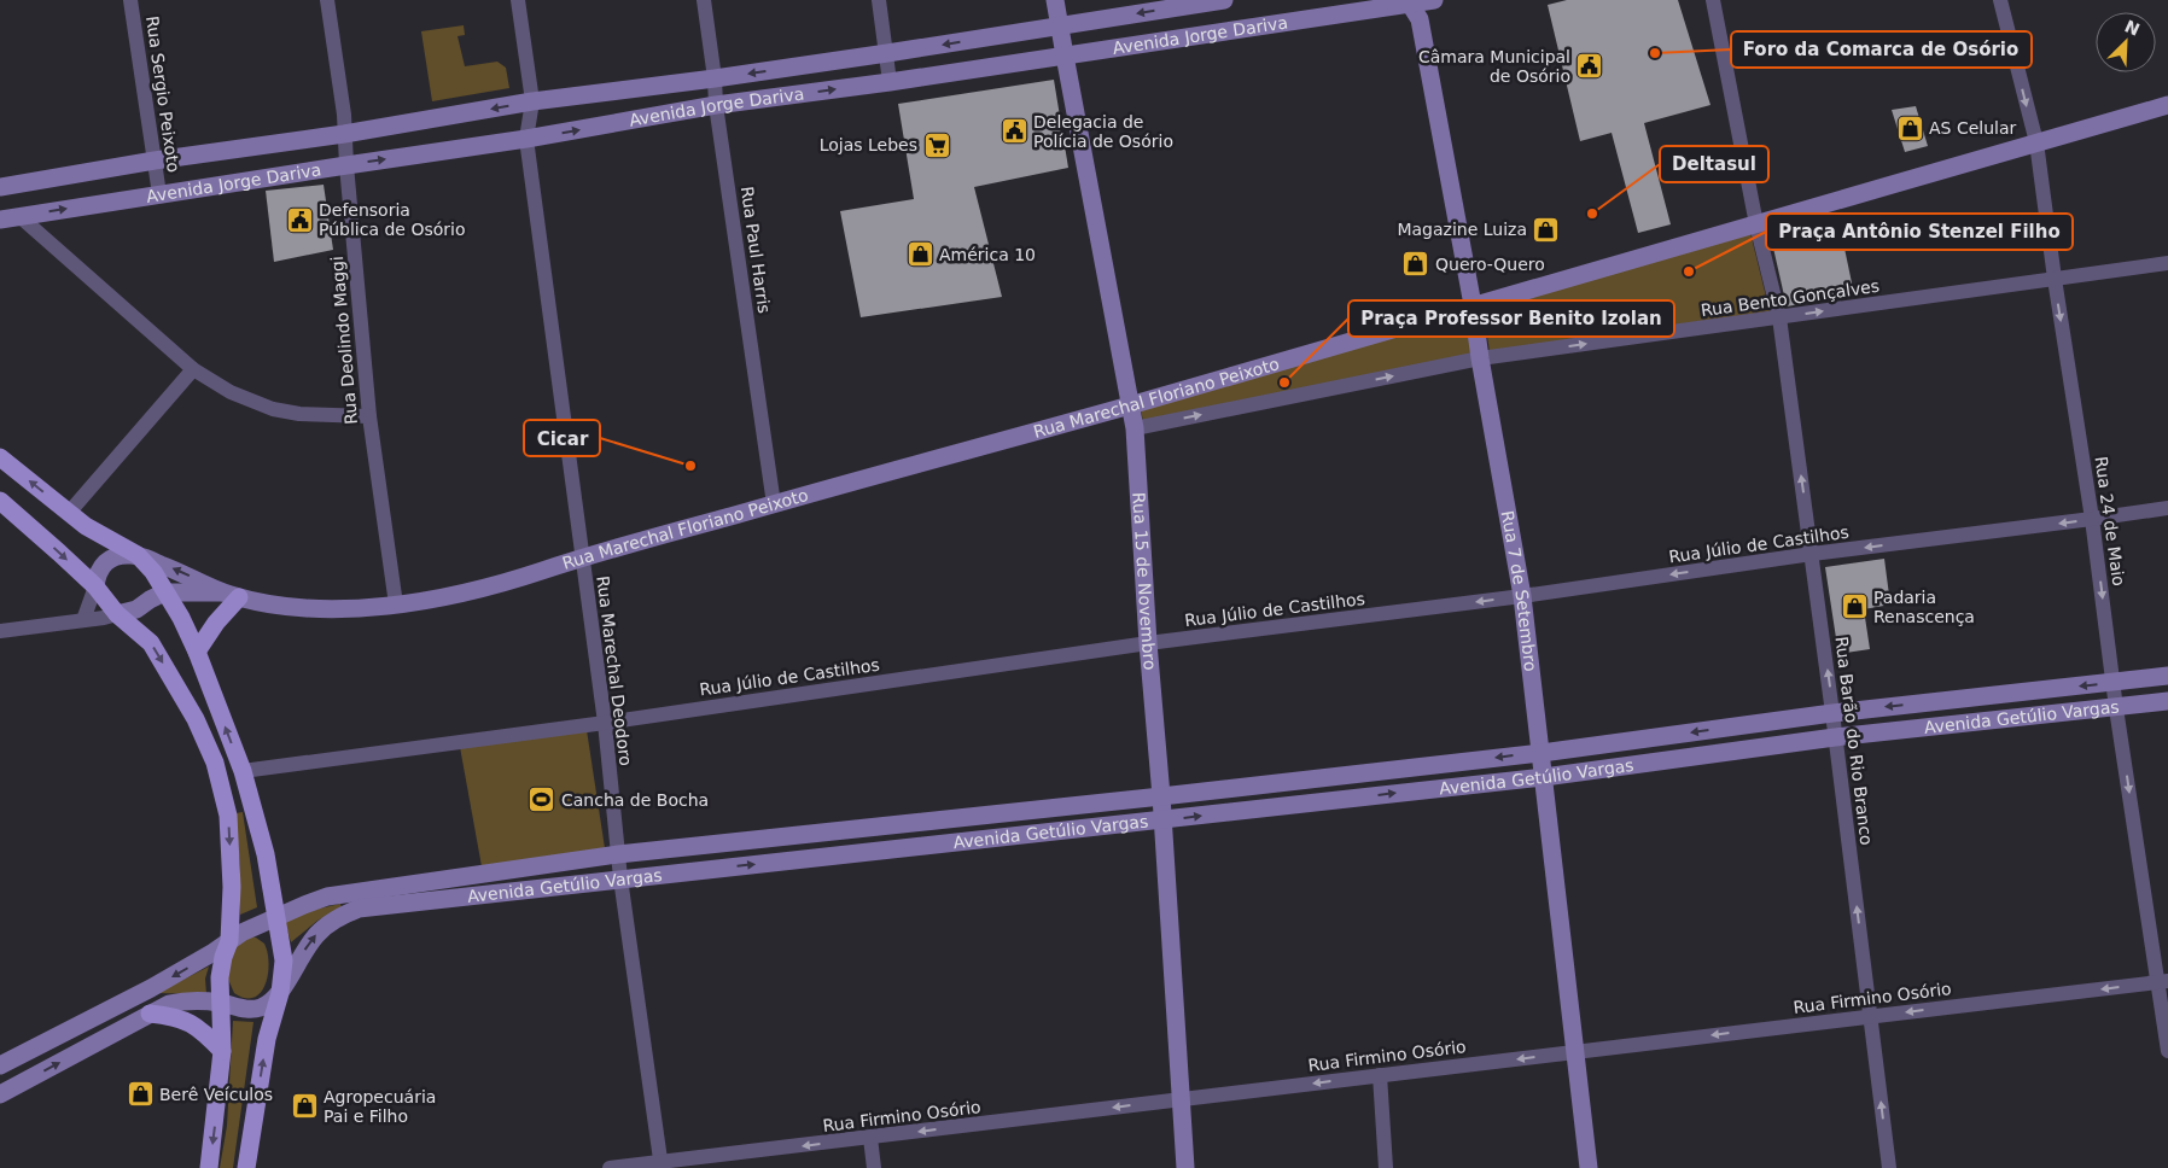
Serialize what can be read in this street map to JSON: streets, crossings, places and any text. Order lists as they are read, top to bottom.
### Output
{
  "streets": {
    "main road": [
      "Avenida Jorge Dariva",
      "Rua Marechal Floriano Peixoto",
      "Rua 15 de Novembro",
      "Rua 7 de Setembro",
      "Avenida Getúlio Vargas"
    ],
    "street": [
      "Rua Sergio Peixoto",
      "Rua Paul Harris",
      "Rua Bento Gonçalves",
      "Rua Deolindo Maggi",
      "Rua 24 de Maio",
      "Rua Júlio de Castilhos",
      "Rua Marechal Deodoro",
      "Rua Barão do Rio Branco",
      "Rua Firmino Osório"
    ]
  },
  "crossings": [
    ["Avenida Jorge Dariva", "Rua Sergio Peixoto"],
    ["Avenida Jorge Dariva", "Rua Paul Harris"],
    ["Avenida Jorge Dariva", "Rua Deolindo Maggi"],
    ["Avenida Jorge Dariva", "Rua 15 de Novembro"],
    ["Avenida Jorge Dariva", "Rua 7 de Setembro"],
    ["Avenida Jorge Dariva", "Rua Marechal Deodoro"],
    ["Rua Paul Harris", "Rua Marechal Floriano Peixoto"],
    ["Rua Bento Gonçalves", "Rua 24 de Maio"],
    ["Rua Bento Gonçalves", "Rua 15 de Novembro"],
    ["Rua Bento Gonçalves", "Rua 7 de Setembro"],
    ["Rua Bento Gonçalves", "Rua Barão do Rio Branco"],
    ["Rua Deolindo Maggi", "Rua Marechal Floriano Peixoto"],
    ["Rua Marechal Floriano Peixoto", "Rua 24 de Maio"],
    ["Rua Marechal Floriano Peixoto", "Rua 15 de Novembro"],
    ["Rua Marechal Floriano Peixoto", "Rua 7 de Setembro"],
    ["Rua Marechal Floriano Peixoto", "Rua Marechal Deodoro"],
    ["Rua Marechal Floriano Peixoto", "Rua Barão do Rio Branco"],
    ["Rua 24 de Maio", "Rua Júlio de Castilhos"],
    ["Rua 24 de Maio", "Avenida Getúlio Vargas"],
    ["Rua 24 de Maio", "Rua Firmino Osório"],
    ["Rua Júlio de Castilhos", "Rua 15 de Novembro"],
    ["Rua Júlio de Castilhos", "Rua 7 de Setembro"],
    ["Rua Júlio de Castilhos", "Rua Marechal Deodoro"],
    ["Rua Júlio de Castilhos", "Rua Barão do Rio Branco"],
    ["Rua 15 de Novembro", "Avenida Getúlio Vargas"],
    ["Rua 15 de Novembro", "Rua Firmino Osório"],
    ["Rua 7 de Setembro", "Avenida Getúlio Vargas"],
    ["Rua 7 de Setembro", "Rua Firmino Osório"],
    ["Rua Marechal Deodoro", "Avenida Getúlio Vargas"],
    ["Rua Marechal Deodoro", "Rua Firmino Osório"],
    ["Avenida Getúlio Vargas", "Rua Barão do Rio Branco"],
    ["Rua Barão do Rio Branco", "Rua Firmino Osório"]
  ],
  "one_way": [
    "Rua Bento Gonçalves",
    "Rua 24 de Maio",
    "Rua Júlio de Castilhos",
    "Rua Barão do Rio Branco",
    "Rua Firmino Osório"
  ],
  "places": {
    "other": [
      "Foro da Comarca de Osório",
      "Deltasul",
      "Praça Antônio Stenzel Filho",
      "Praça Professor Benito Izolan",
      "Cicar"
    ],
    "public building": ["Câmara Municipal de Osório", "Delegacia de Polícia de Osório", "Defensoria Pública de Osório"],
    "shop": [
      "AS Celular",
      "Magazine Luiza",
      "América 10",
      "Quero-Quero",
      "Padaria Renascença",
      "Berê Veículos",
      "Agropecuária Pai e Filho"
    ],
    "supermarket": ["Lojas Lebes"],
    "sports": ["Cancha de Bocha"]
  },
  "north": "top right"
}
